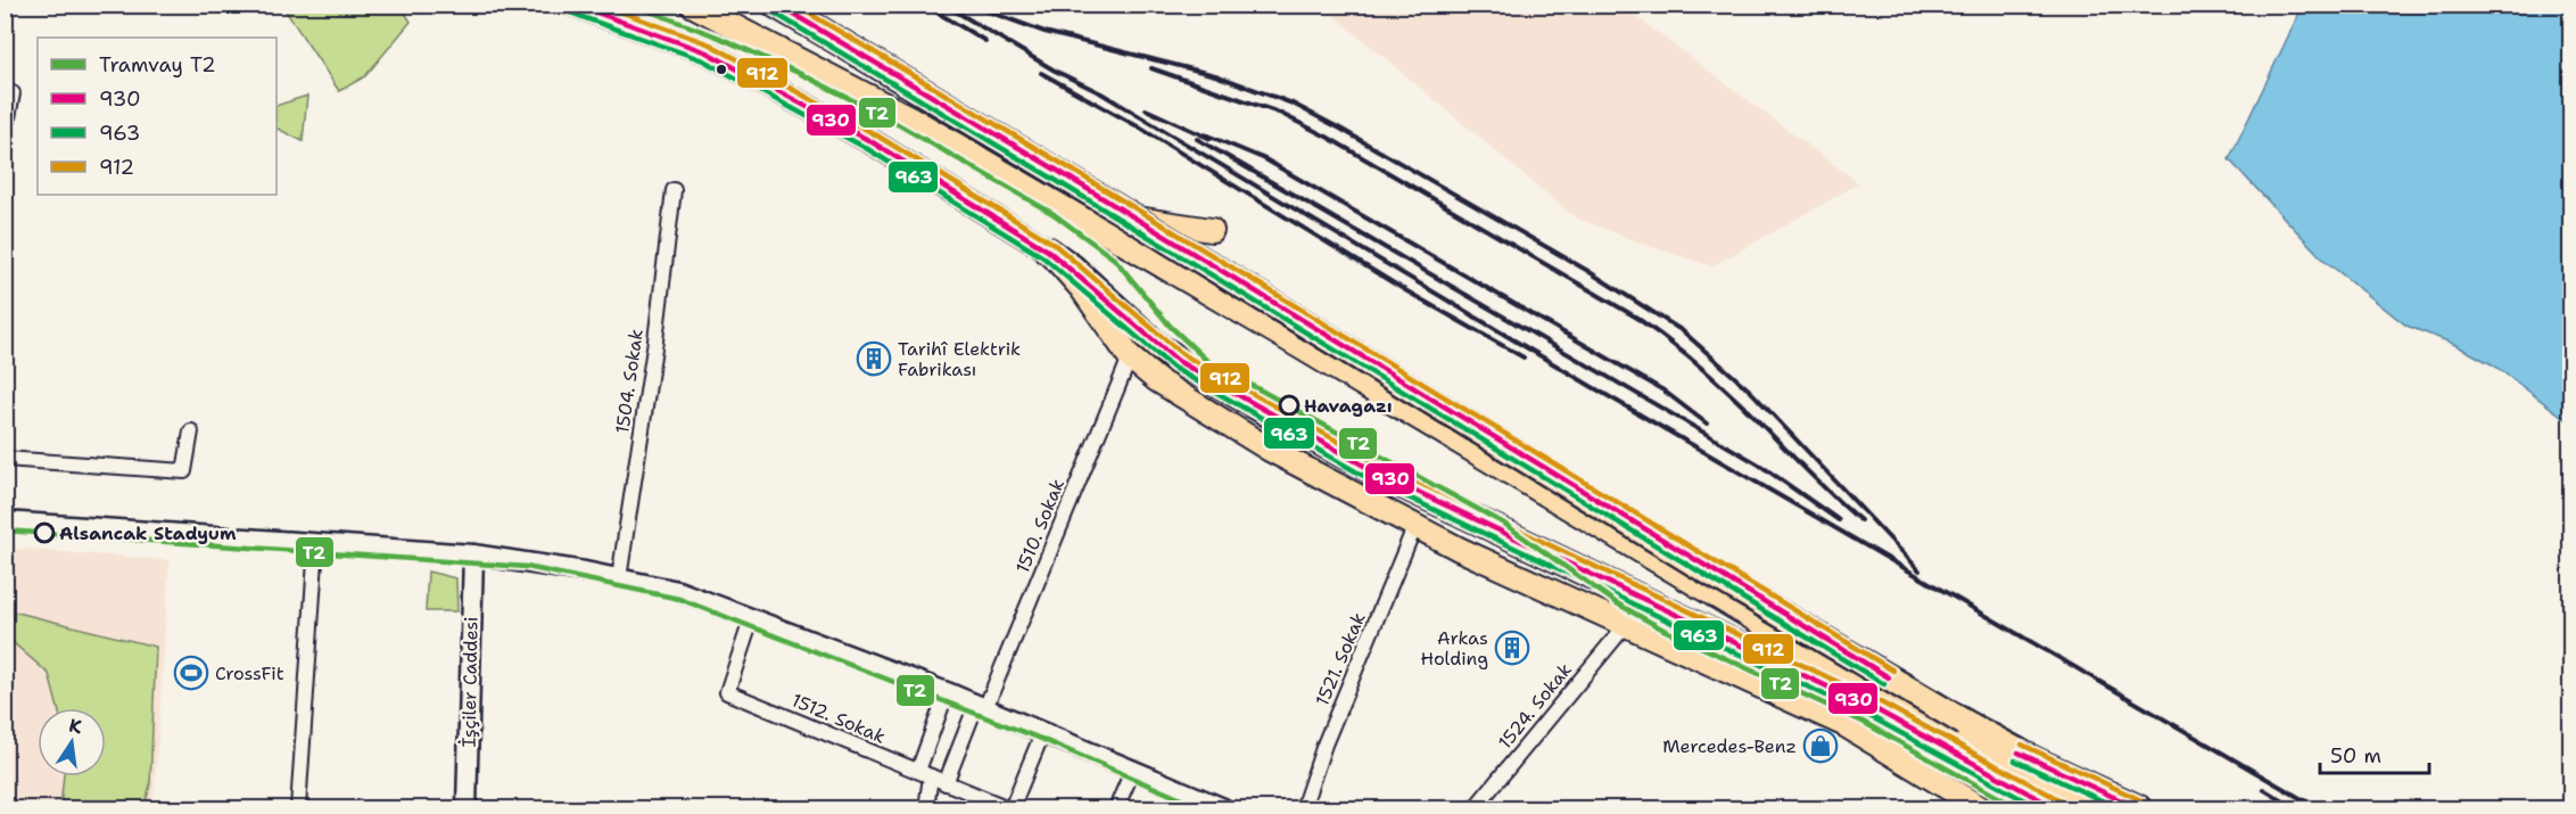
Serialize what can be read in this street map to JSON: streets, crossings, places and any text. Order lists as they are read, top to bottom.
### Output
{
  "streets": {
    "street": [
      "1504. Sokak",
      "1510. Sokak",
      "1521. Sokak",
      "İşçiler Caddesi",
      "1524. Sokak",
      "1512. Sokak"
    ]
  },
  "crossings": [
    ["1510. Sokak", "1512. Sokak"]
  ],
  "places": {
    "building": ["Tarihî Elektrik Fabrikası", "Arkas Holding"],
    "other": ["Havagazı", "Alsancak Stadyum"],
    "sports": ["CrossFit"],
    "shop": ["Mercedes-Benz"]
  },
  "lines": [
    "tram line T2",
    "transit line 930",
    "transit line 912",
    "transit line 963"
  ],
  "legend": [
    "Tramvay T2",
    "930",
    "963",
    "912"
  ],
  "scale_bar": "50 m",
  "north": "top"
}
